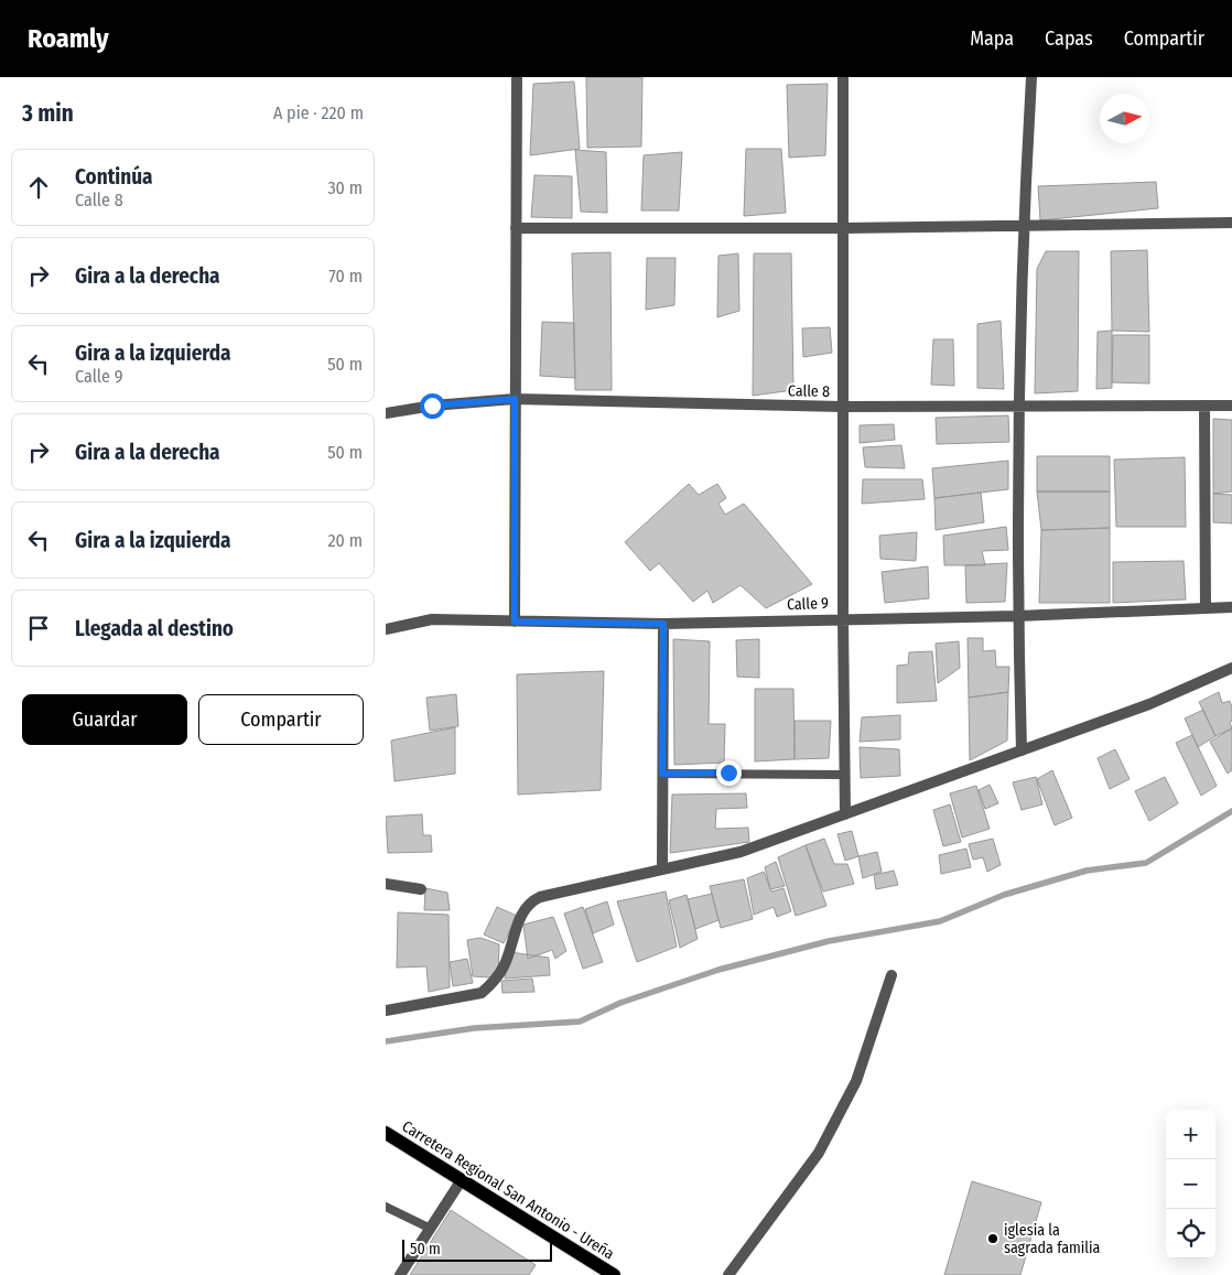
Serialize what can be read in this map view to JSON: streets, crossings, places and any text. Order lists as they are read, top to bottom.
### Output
{
  "streets": {
    "main road": ["Carretera Regional San Antonio - Ureña"],
    "street": ["Calle 8", "Calle 9"]
  },
  "places": ["iglesia la sagrada familia"],
  "scale_bar": "50 m",
  "north": "right",
  "page": {
    "header": "Roamly",
    "nav": ["Mapa", "Capas", "Compartir"],
    "heading": ["3 min", "A pie · 220 m"],
    "list": [
      ["Continúa", "Calle 8", "30 m"],
      ["Gira a la derecha", "70 m"],
      ["Gira a la izquierda", "Calle 9", "50 m"],
      ["Gira a la derecha", "50 m"],
      ["Gira a la izquierda", "20 m"],
      "Llegada al destino"
    ],
    "buttons": ["Guardar", "Compartir"],
    "map_buttons": ["+", "−"],
    "scale": "50 m"
  }
}
